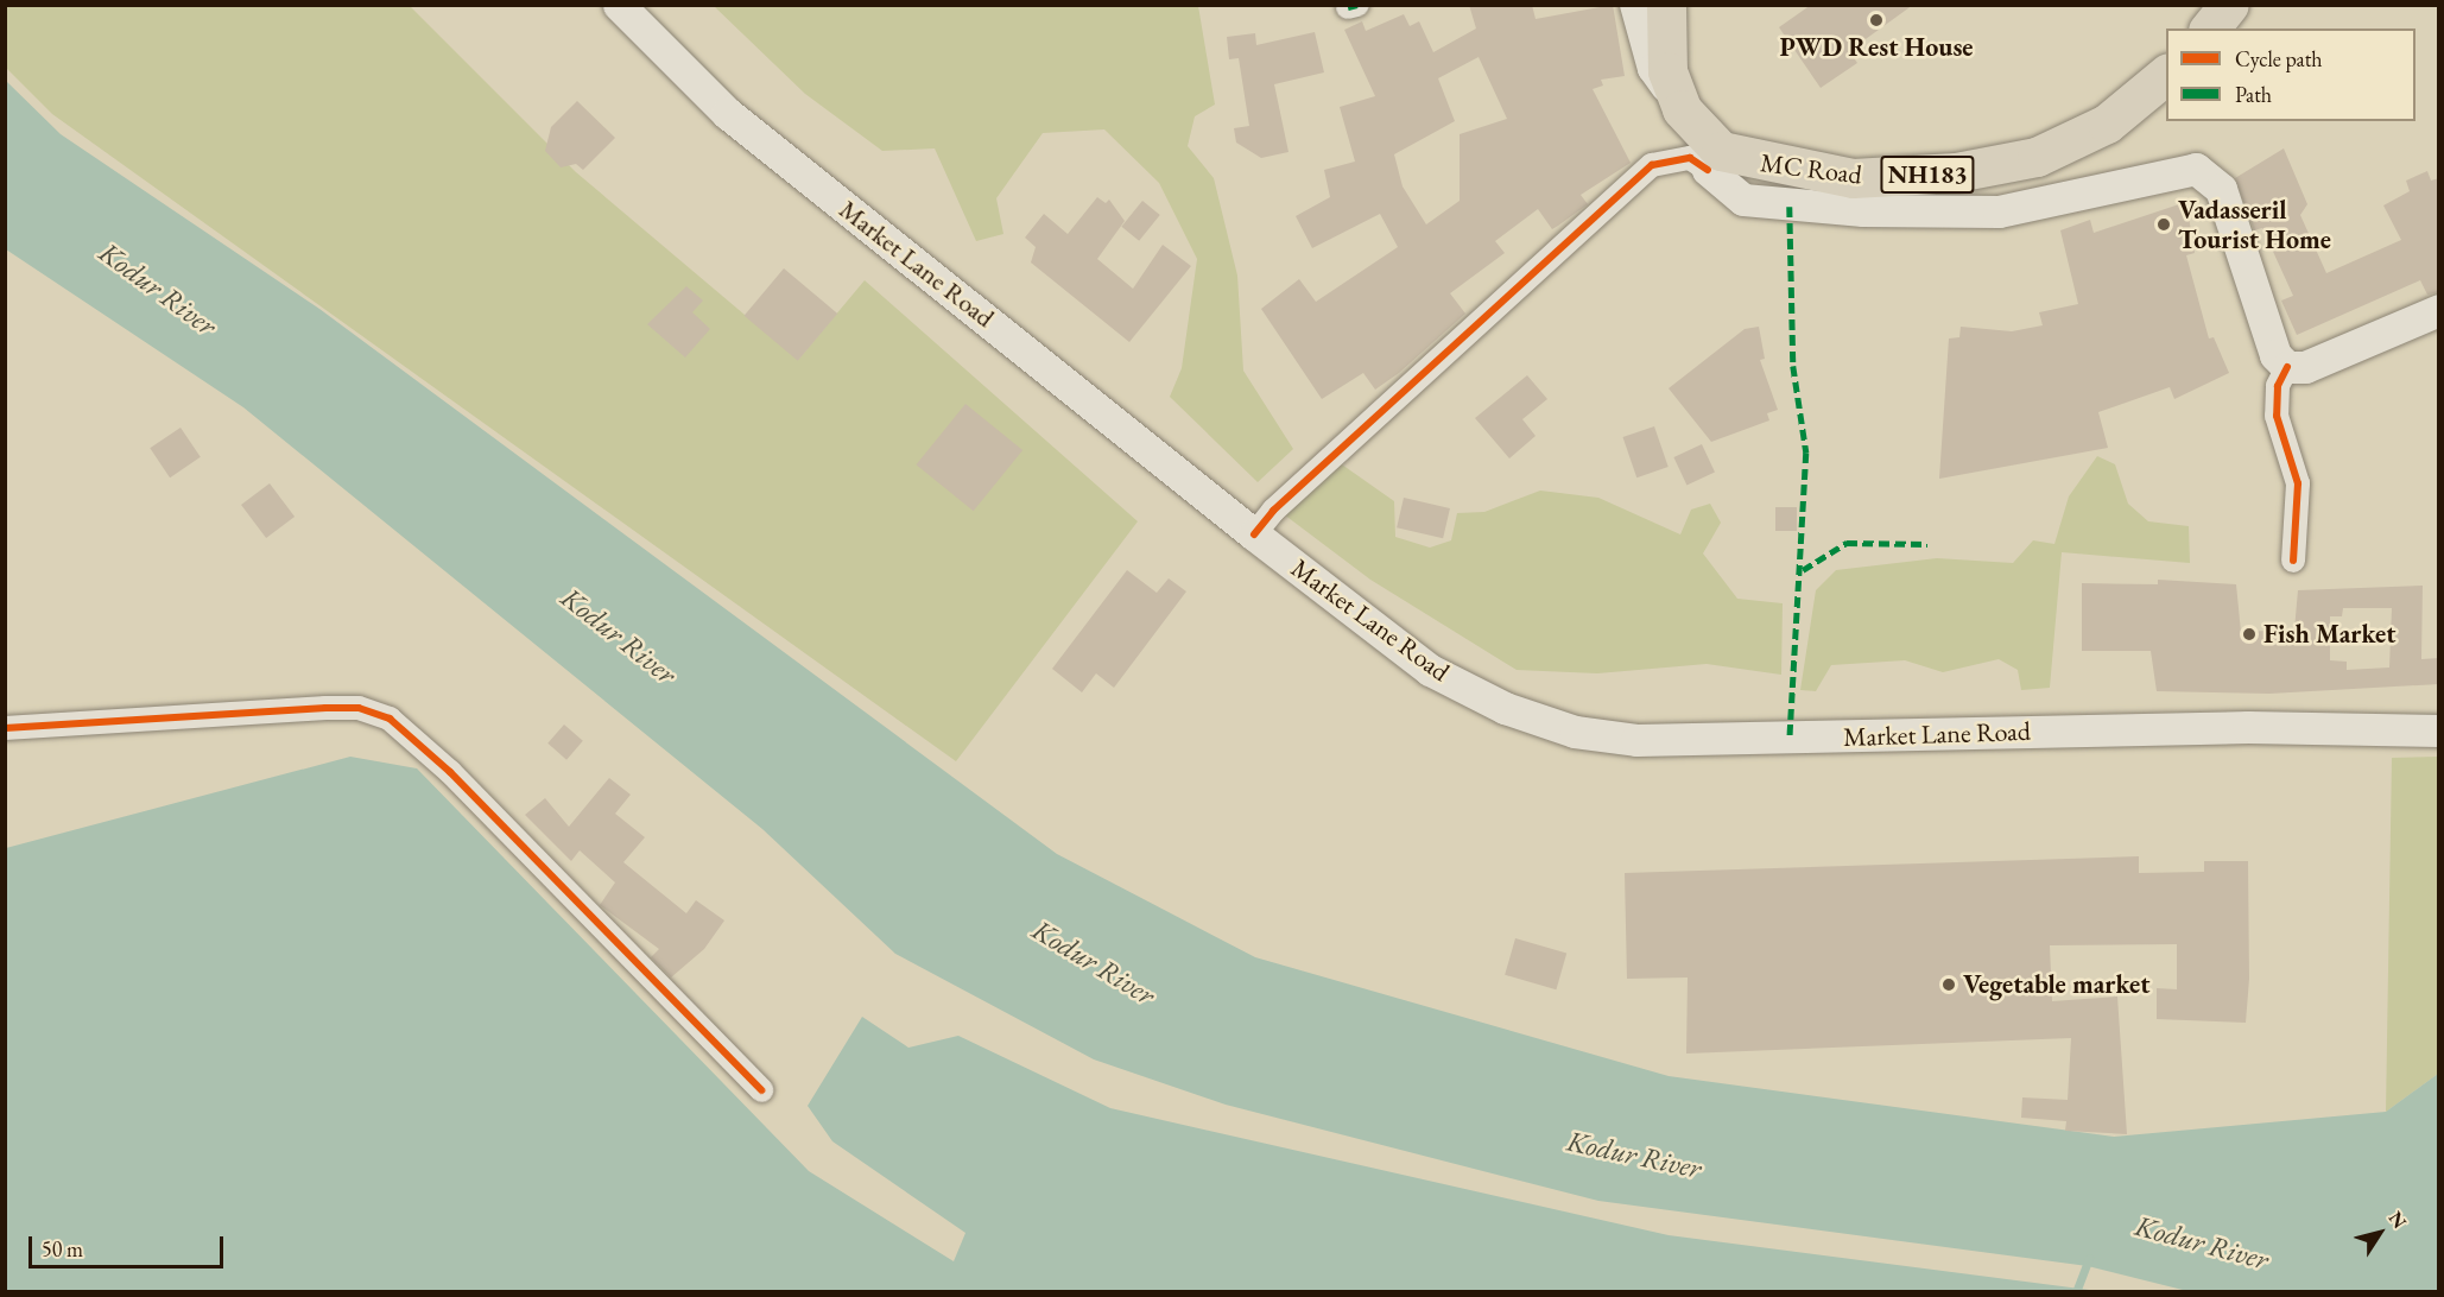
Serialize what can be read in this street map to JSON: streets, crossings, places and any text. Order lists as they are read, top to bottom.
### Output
{
  "streets": {
    "highway": ["MC Road", "NH183"],
    "main road": ["Market Lane Road"]
  },
  "water": ["Kodur River"],
  "places": [
    "PWD Rest House",
    "Vadasseril Tourist Home",
    "Fish Market",
    "Vegetable market"
  ],
  "legend": ["Cycle path", "Path"],
  "scale_bar": "50 m",
  "north": "top right"
}
